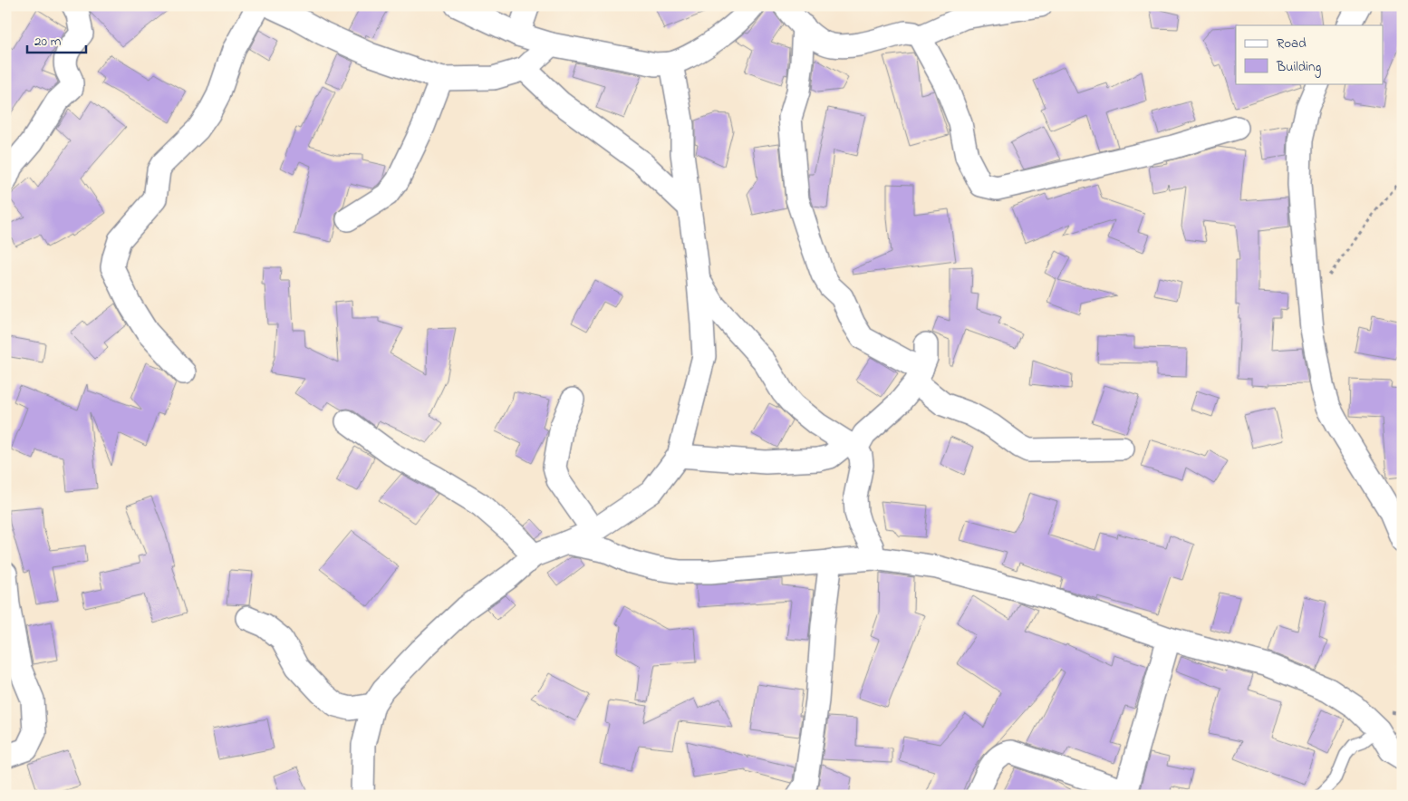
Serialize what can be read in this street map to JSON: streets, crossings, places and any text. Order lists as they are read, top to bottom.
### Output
{
  "legend": ["Road", "Building"],
  "scale_bar": "20 m"
}
